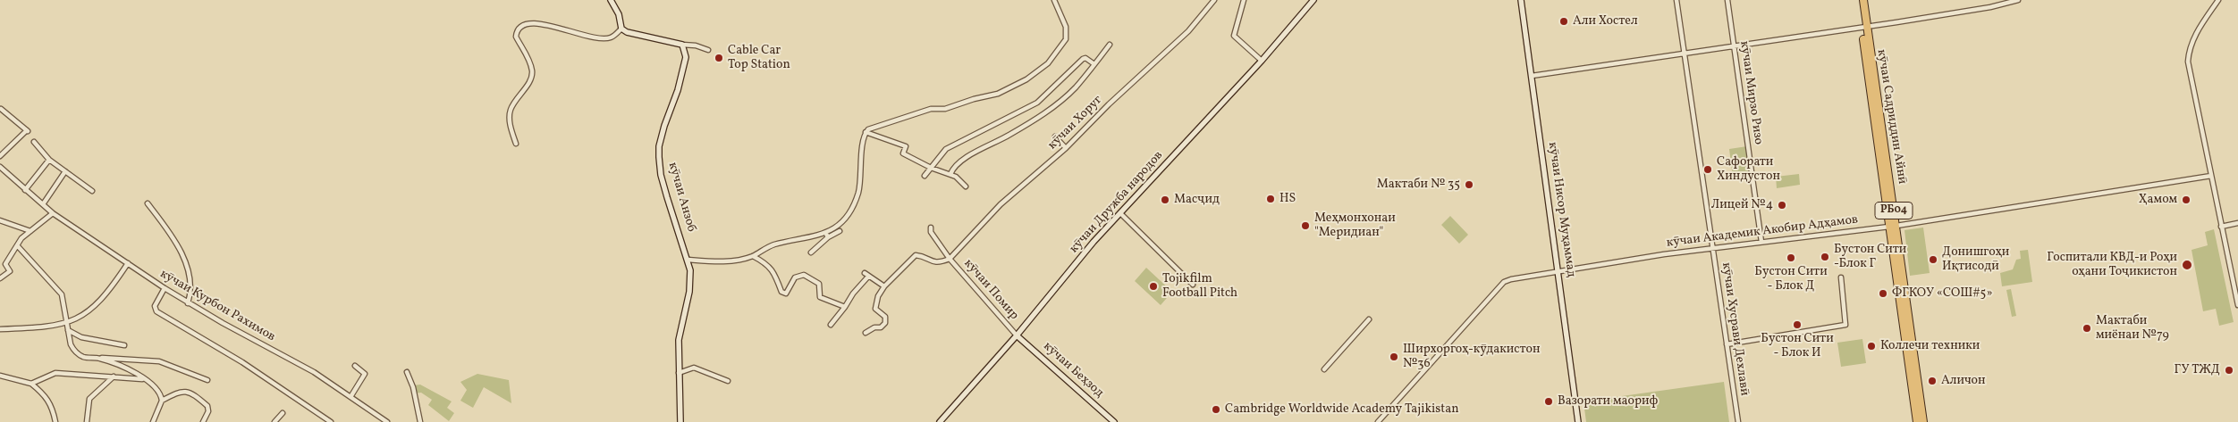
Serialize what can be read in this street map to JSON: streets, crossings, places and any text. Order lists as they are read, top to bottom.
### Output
{
  "streets": {
    "highway": ["кӯчаи Садриддин Айнӣ", "РБ04"],
    "street": [
      "кӯчаи Мирзо Ризо",
      "кӯчаи Хоруг",
      "кӯчаи Анзоб",
      "кӯчаи Дружба народов",
      "кӯчаи Нисор Муҳаммад",
      "кӯчаи Академик Акобир Адҳамов",
      "кӯчаи Помир",
      "кӯчаи Курбон Рахимов",
      "кӯчаи Хусрави Дехлавӣ",
      "кӯчаи Беҳзод"
    ]
  },
  "crossings": [
    ["кӯчаи Мирзо Ризо", "кӯчаи Академик Акобир Адҳамов"],
    ["кӯчаи Садриддин Айнӣ", "кӯчаи Академик Акобир Адҳамов"],
    ["кӯчаи Хоруг", "кӯчаи Помир"],
    ["кӯчаи Дружба народов", "кӯчаи Помир"],
    ["кӯчаи Дружба народов", "кӯчаи Беҳзод"],
    ["кӯчаи Нисор Муҳаммад", "кӯчаи Академик Акобир Адҳамов"],
    ["кӯчаи Академик Акобир Адҳамов", "кӯчаи Хусрави Дехлавӣ"],
    ["кӯчаи Помир", "кӯчаи Беҳзод"]
  ],
  "places": [
    "Али Хостел",
    "Cable Car Top Station",
    "Сафорати Хиндустон",
    "Мактаби № 35",
    "HS",
    "Масҷид",
    "Ҳамом",
    "Лицей №4",
    "Меҳмонхонаи \"Меридиан\"",
    "Бустон Сити -Блок Г",
    "Бустон Сити - Блок Д",
    "Донишгоҳи Иқтисодӣ",
    "Госпитали КВД-и Роҳи оҳани Тоҷикистон",
    "Tojikfilm Football Pitch",
    "ФГКОУ «СОШ#5»",
    "Бустон Сити - Блок И",
    "Мактаби миёнаи №79",
    "Коллечи техники",
    "Ширхоргоҳ-кӯдакистон №36",
    "ГУ ТЖД",
    "Аличон",
    "Вазорати маориф",
    "Cambridge Worldwide Academy Tajikistan"
  ]
}
